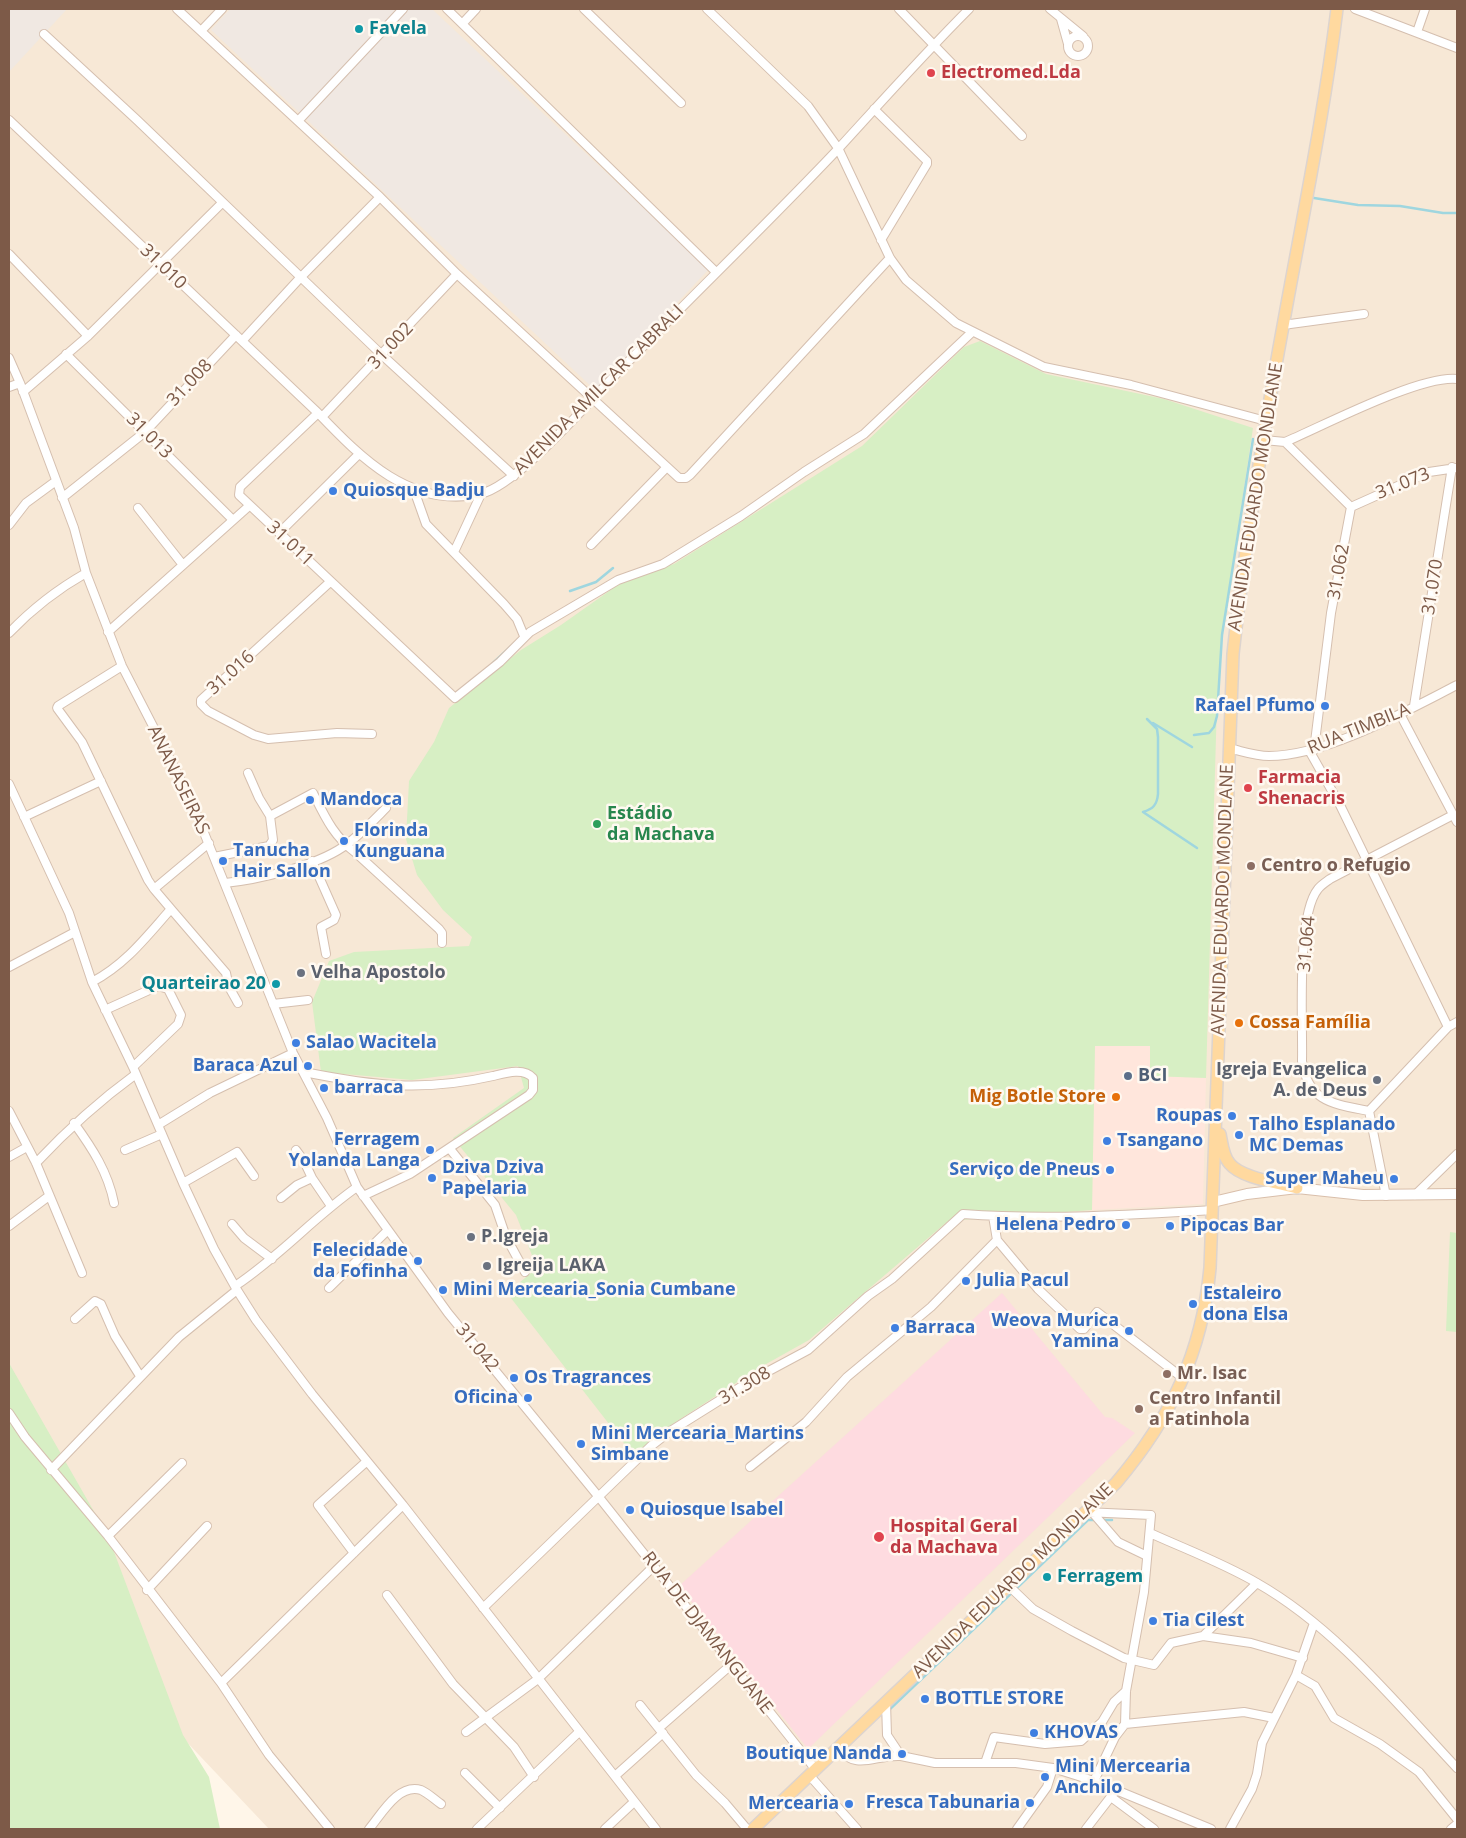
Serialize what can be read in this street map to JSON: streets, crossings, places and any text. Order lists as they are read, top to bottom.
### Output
{
  "streets": {
    "main road": ["AVENIDA EDUARDO MONDLANE"],
    "street": [
      "31.010",
      "31.002",
      "31.008",
      "AVENIDA AMILCAR CABRALI",
      "31.013",
      "31.073",
      "31.011",
      "31.062",
      "31.070",
      "31.016",
      "RUA TIMBILA",
      "ANANASEIRAS",
      "31.064",
      "31.042",
      "31.308",
      "RUA DE DJAMANGUANE"
    ]
  },
  "crossings": [
    ["31.010", "31.002"],
    ["31.010", "31.008"],
    ["31.010", "AVENIDA AMILCAR CABRALI"],
    ["31.002", "31.011"],
    ["31.008", "31.013"],
    ["31.008", "ANANASEIRAS"],
    ["31.073", "31.062"],
    ["31.073", "31.070"],
    ["AVENIDA EDUARDO MONDLANE", "RUA TIMBILA"],
    ["AVENIDA EDUARDO MONDLANE", "31.308"],
    ["AVENIDA EDUARDO MONDLANE", "RUA DE DJAMANGUANE"],
    ["31.011", "31.016"],
    ["31.062", "RUA TIMBILA"],
    ["31.070", "RUA TIMBILA"],
    ["ANANASEIRAS", "31.042"],
    ["31.042", "31.308"],
    ["31.042", "RUA DE DJAMANGUANE"],
    ["31.308", "RUA DE DJAMANGUANE"]
  ],
  "places": [
    "Favela",
    "Electromed.Lda",
    "Quiosque Badju",
    "Rafael Pfumo",
    "Farmacia Shenacris",
    "Mandoca",
    "Estádio da Machava",
    "Florinda Kunguana",
    "Tanucha Hair Sallon",
    "Centro o Refugio",
    "Velha Apostolo",
    "Quarteirao 20",
    "Cossa Família",
    "Salao Wacitela",
    "Baraca Azul",
    "BCI",
    "Igreja Evangelica A. de Deus",
    "barraca",
    "Mig Botle Store",
    "Roupas",
    "Talho Esplanado MC Demas",
    "Tsangano",
    "Ferragem Yolanda Langa",
    "Serviço de Pneus",
    "Dziva Dziva Papelaria",
    "Super Maheu",
    "Helena Pedro",
    "Pipocas Bar",
    "P.Igreja",
    "Felecidade da Fofinha",
    "Igreija LAKA",
    "Julia Pacul",
    "Mini Mercearia_Sonia Cumbane",
    "Estaleiro dona Elsa",
    "Barraca",
    "Weova Murica Yamina",
    "Mr. Isac",
    "Os Tragrances",
    "Oficina",
    "Centro Infantil a Fatinhola",
    "Mini Mercearia_Martins Simbane",
    "Quiosque Isabel",
    "Hospital Geral da Machava",
    "Ferragem",
    "Tia Cilest",
    "BOTTLE STORE",
    "KHOVAS",
    "Boutique Nanda",
    "Mini Mercearia Anchilo",
    "Fresca Tabunaria",
    "Mercearia"
  ]
}
